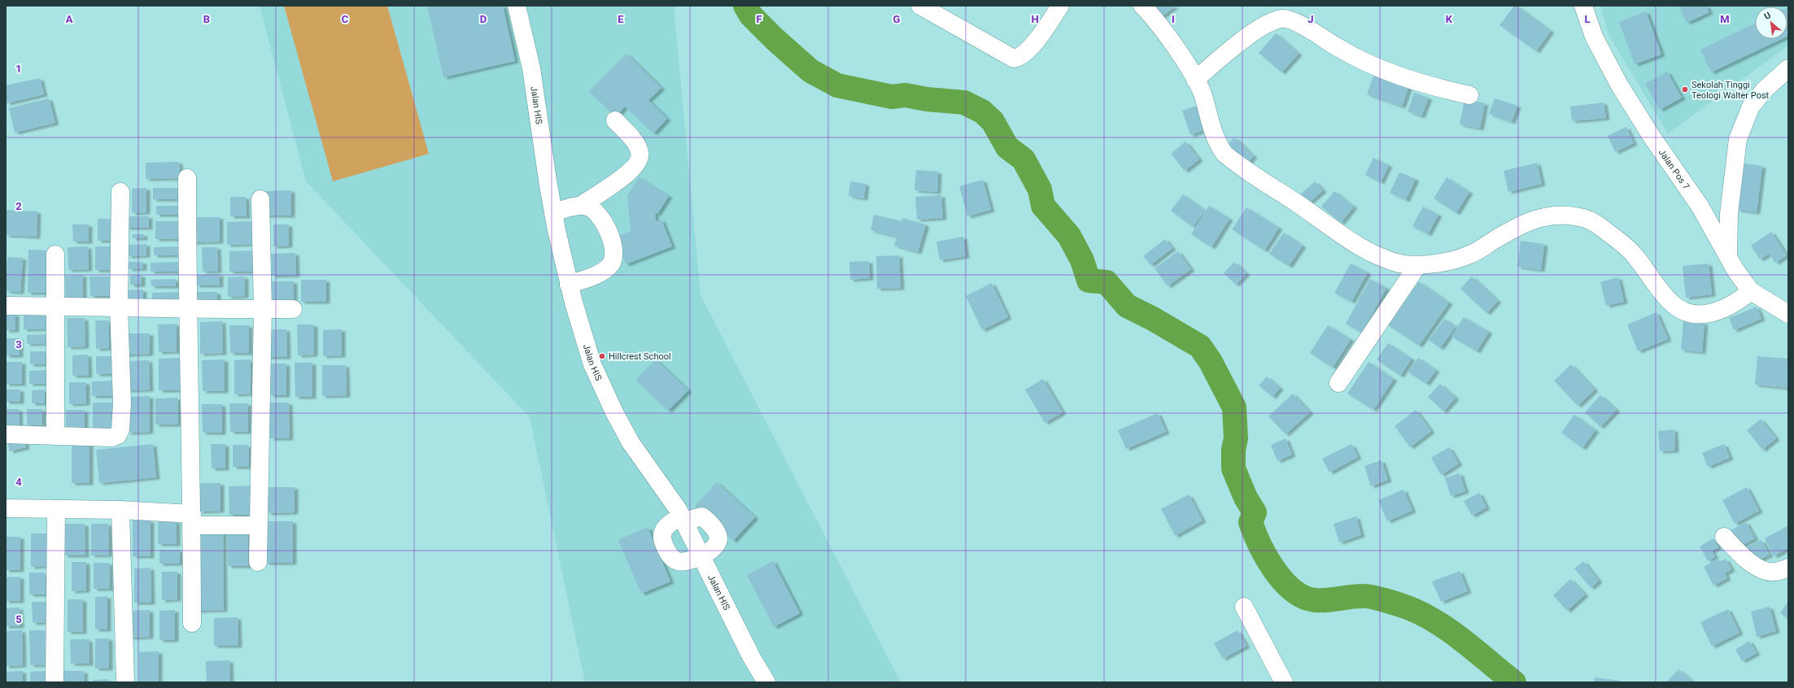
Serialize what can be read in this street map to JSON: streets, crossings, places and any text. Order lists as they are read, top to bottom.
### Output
{
  "streets": {
    "street": ["Jalan HIS", "Jalan Pos 7"]
  },
  "places": ["Sekolah Tinggi Teologi Walter Post", "Hillcrest School"],
  "north": "top left",
  "grid": {
    "columns": [
      "A",
      "B",
      "C",
      "D",
      "E",
      "F",
      "G",
      "H",
      "I",
      "J",
      "K",
      "L",
      "M"
    ],
    "rows": [
      "1",
      "2",
      "3",
      "4",
      "5"
    ]
  }
}
